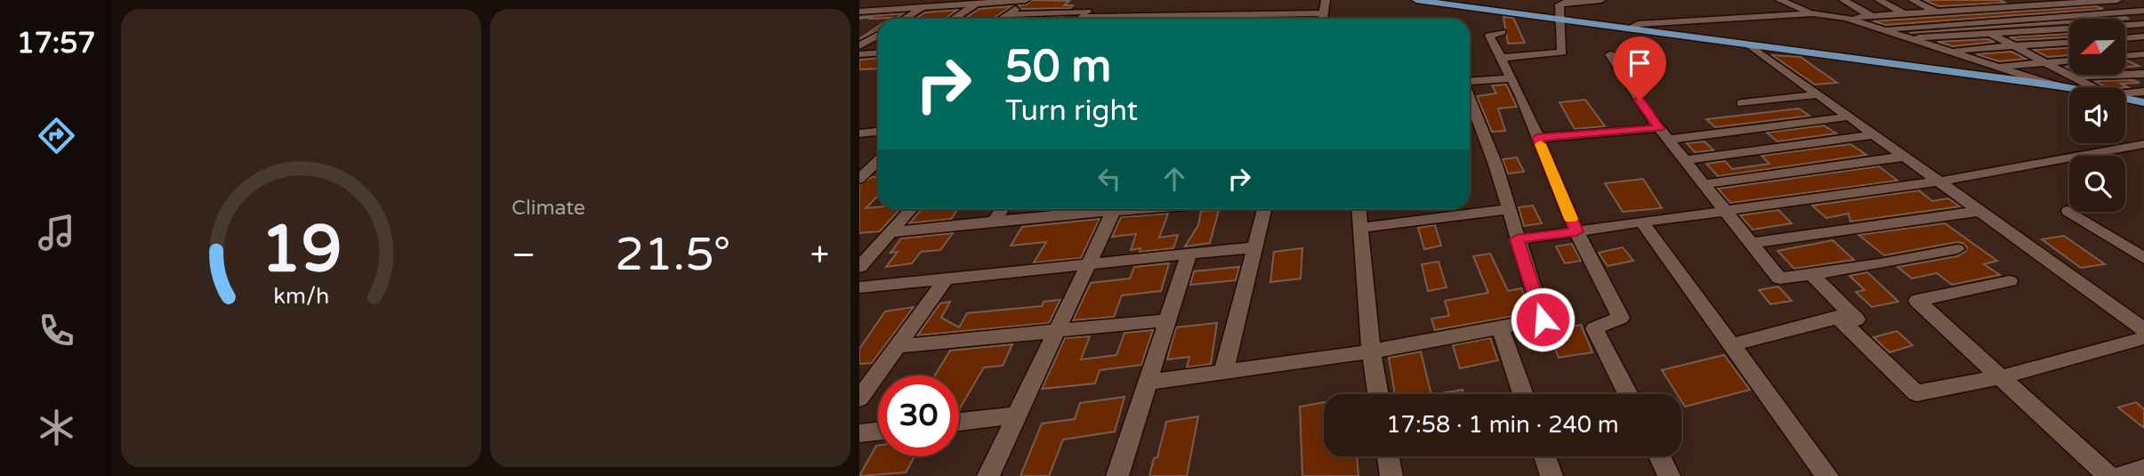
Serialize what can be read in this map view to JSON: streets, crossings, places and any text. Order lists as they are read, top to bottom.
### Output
{
  "north": "left",
  "page": {
    "tabs": "17:57",
    "tile": "Climate",
    "turn": ["50 m", "Turn right"],
    "heat": ["−", "21.5°", "+"],
    "limit": "30",
    "trip": "17:58 · 1 min · 240 m",
    "gauge": ["19", "km/h"]
  }
}
